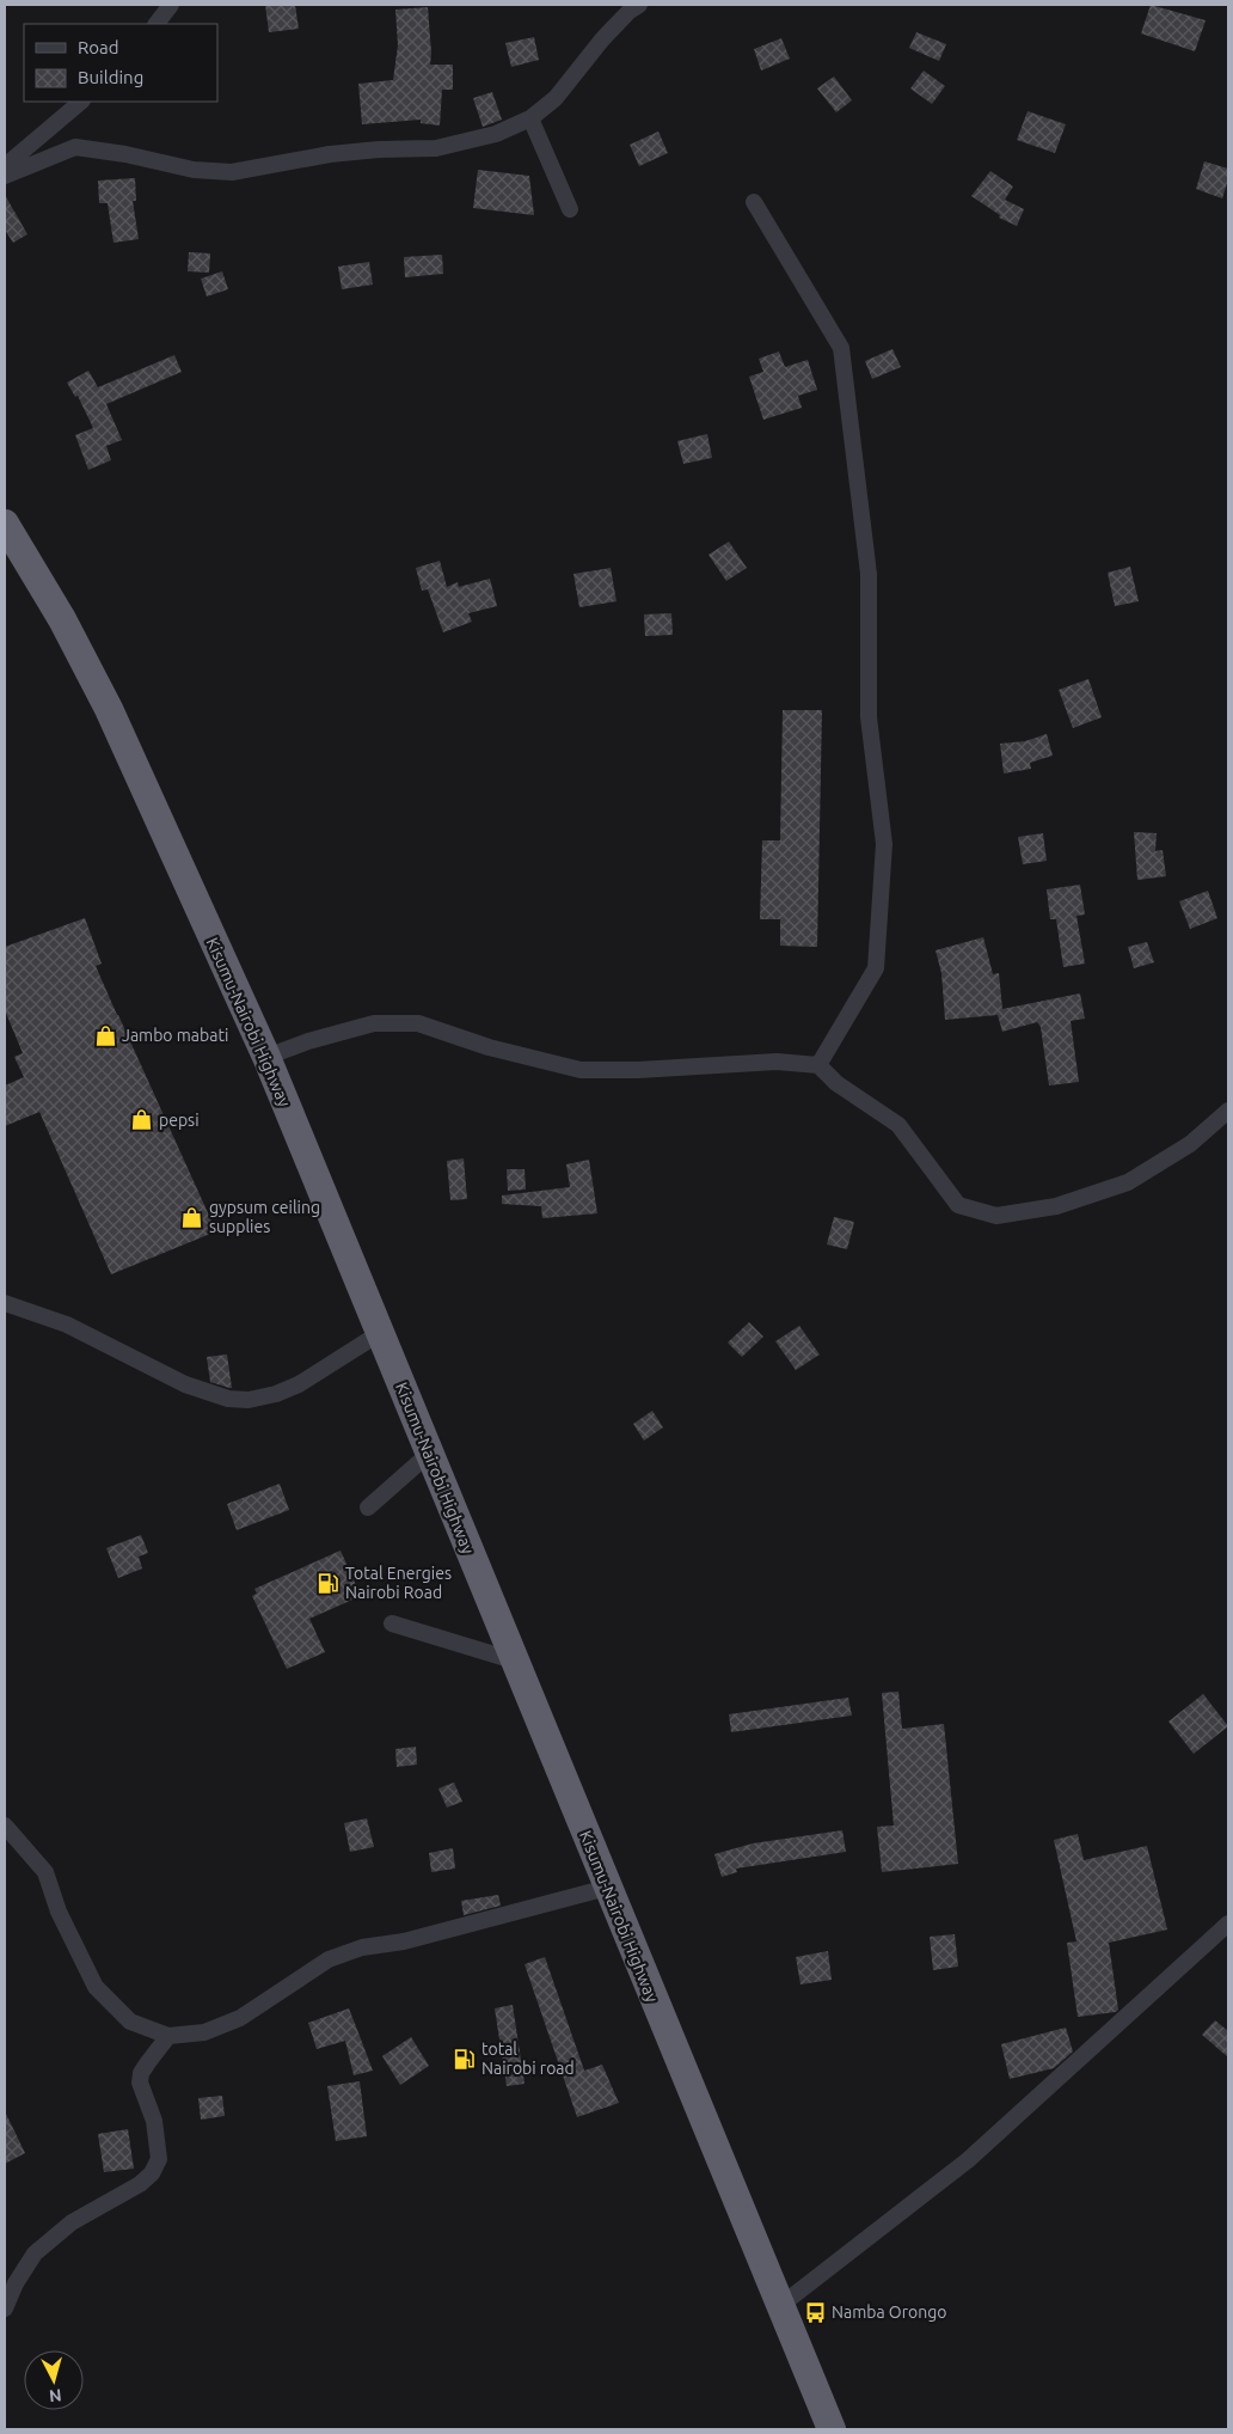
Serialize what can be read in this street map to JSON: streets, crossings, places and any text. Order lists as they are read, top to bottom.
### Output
{
  "streets": {
    "highway": ["Kisumu-Nairobi Highway"]
  },
  "places": {
    "shop": ["Jambo mabati", "pepsi", "gypsum ceiling supplies"],
    "fuel station": ["Total Energies Nairobi Road", "total Nairobi road"],
    "bus stop": ["Namba Orongo"]
  },
  "legend": ["Road", "Building"],
  "north": "bottom"
}
